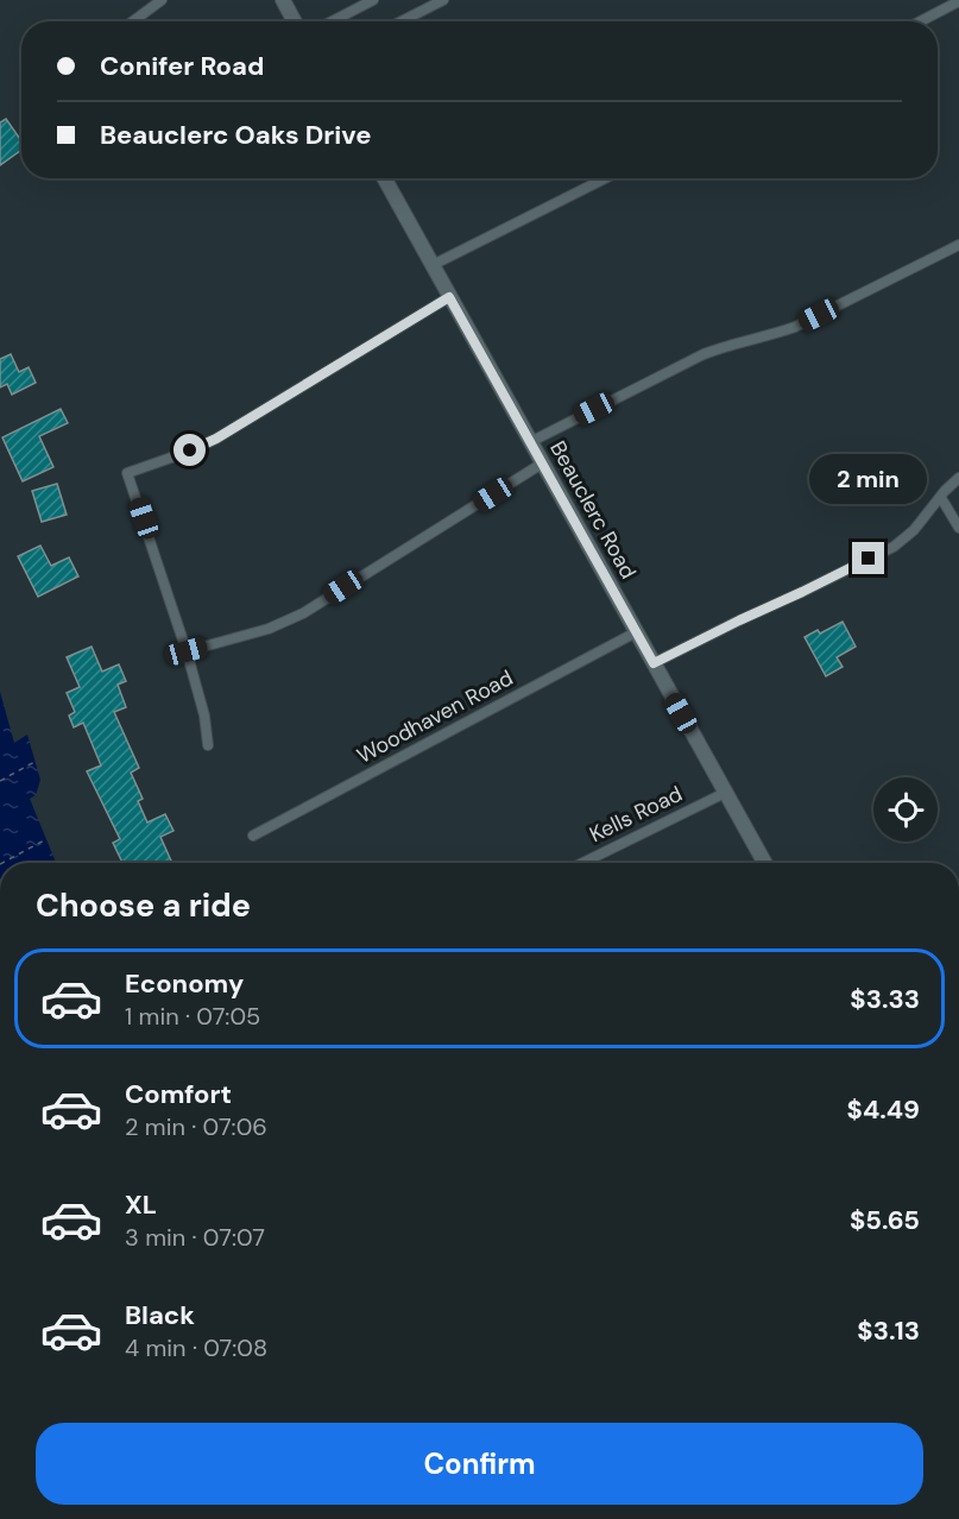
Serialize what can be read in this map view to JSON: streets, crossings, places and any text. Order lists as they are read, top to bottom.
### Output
{
  "streets": {
    "street": ["Beauclerc Road", "Woodhaven Road", "Kells Road"]
  },
  "crossings": [
    ["Beauclerc Road", "Woodhaven Road"],
    ["Beauclerc Road", "Kells Road"]
  ],
  "page": {
    "banner": ["Conifer Road", "Beauclerc Oaks Drive"],
    "bubble": "2 min",
    "heading": "Choose a ride",
    "list": [
      {
        "name": "Economy",
        "note": "1 min · 07:05",
        "value": "$3.33"
      },
      {
        "name": "Comfort",
        "note": "2 min · 07:06",
        "value": "$4.49"
      },
      {
        "name": "XL",
        "note": "3 min · 07:07",
        "value": "$5.65"
      },
      {
        "name": "Black",
        "note": "4 min · 07:08",
        "value": "$3.13"
      }
    ],
    "buttons": "Confirm"
  }
}
